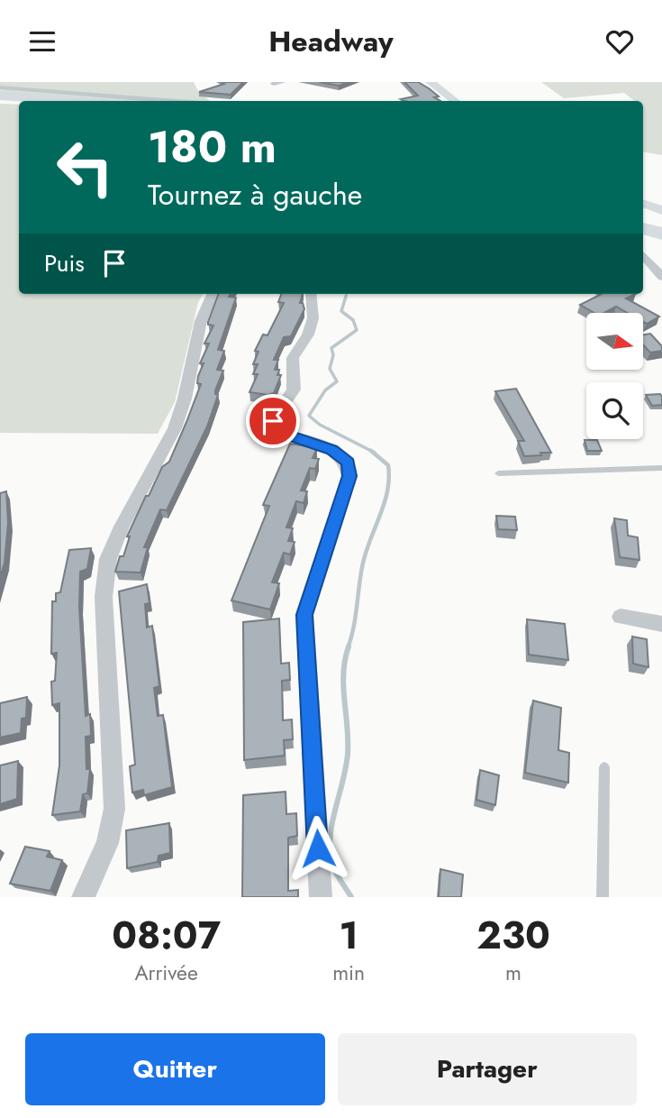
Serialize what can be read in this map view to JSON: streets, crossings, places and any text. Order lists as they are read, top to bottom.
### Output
{
  "north": "right",
  "page": {
    "header": "Headway",
    "turn": ["180 m", "Tournez à gauche"],
    "then": "Puis",
    "eta": [
      "08:07",
      "Arrivée",
      "1",
      "min",
      "230",
      "m"
    ],
    "buttons": ["Quitter", "Partager"]
  }
}
